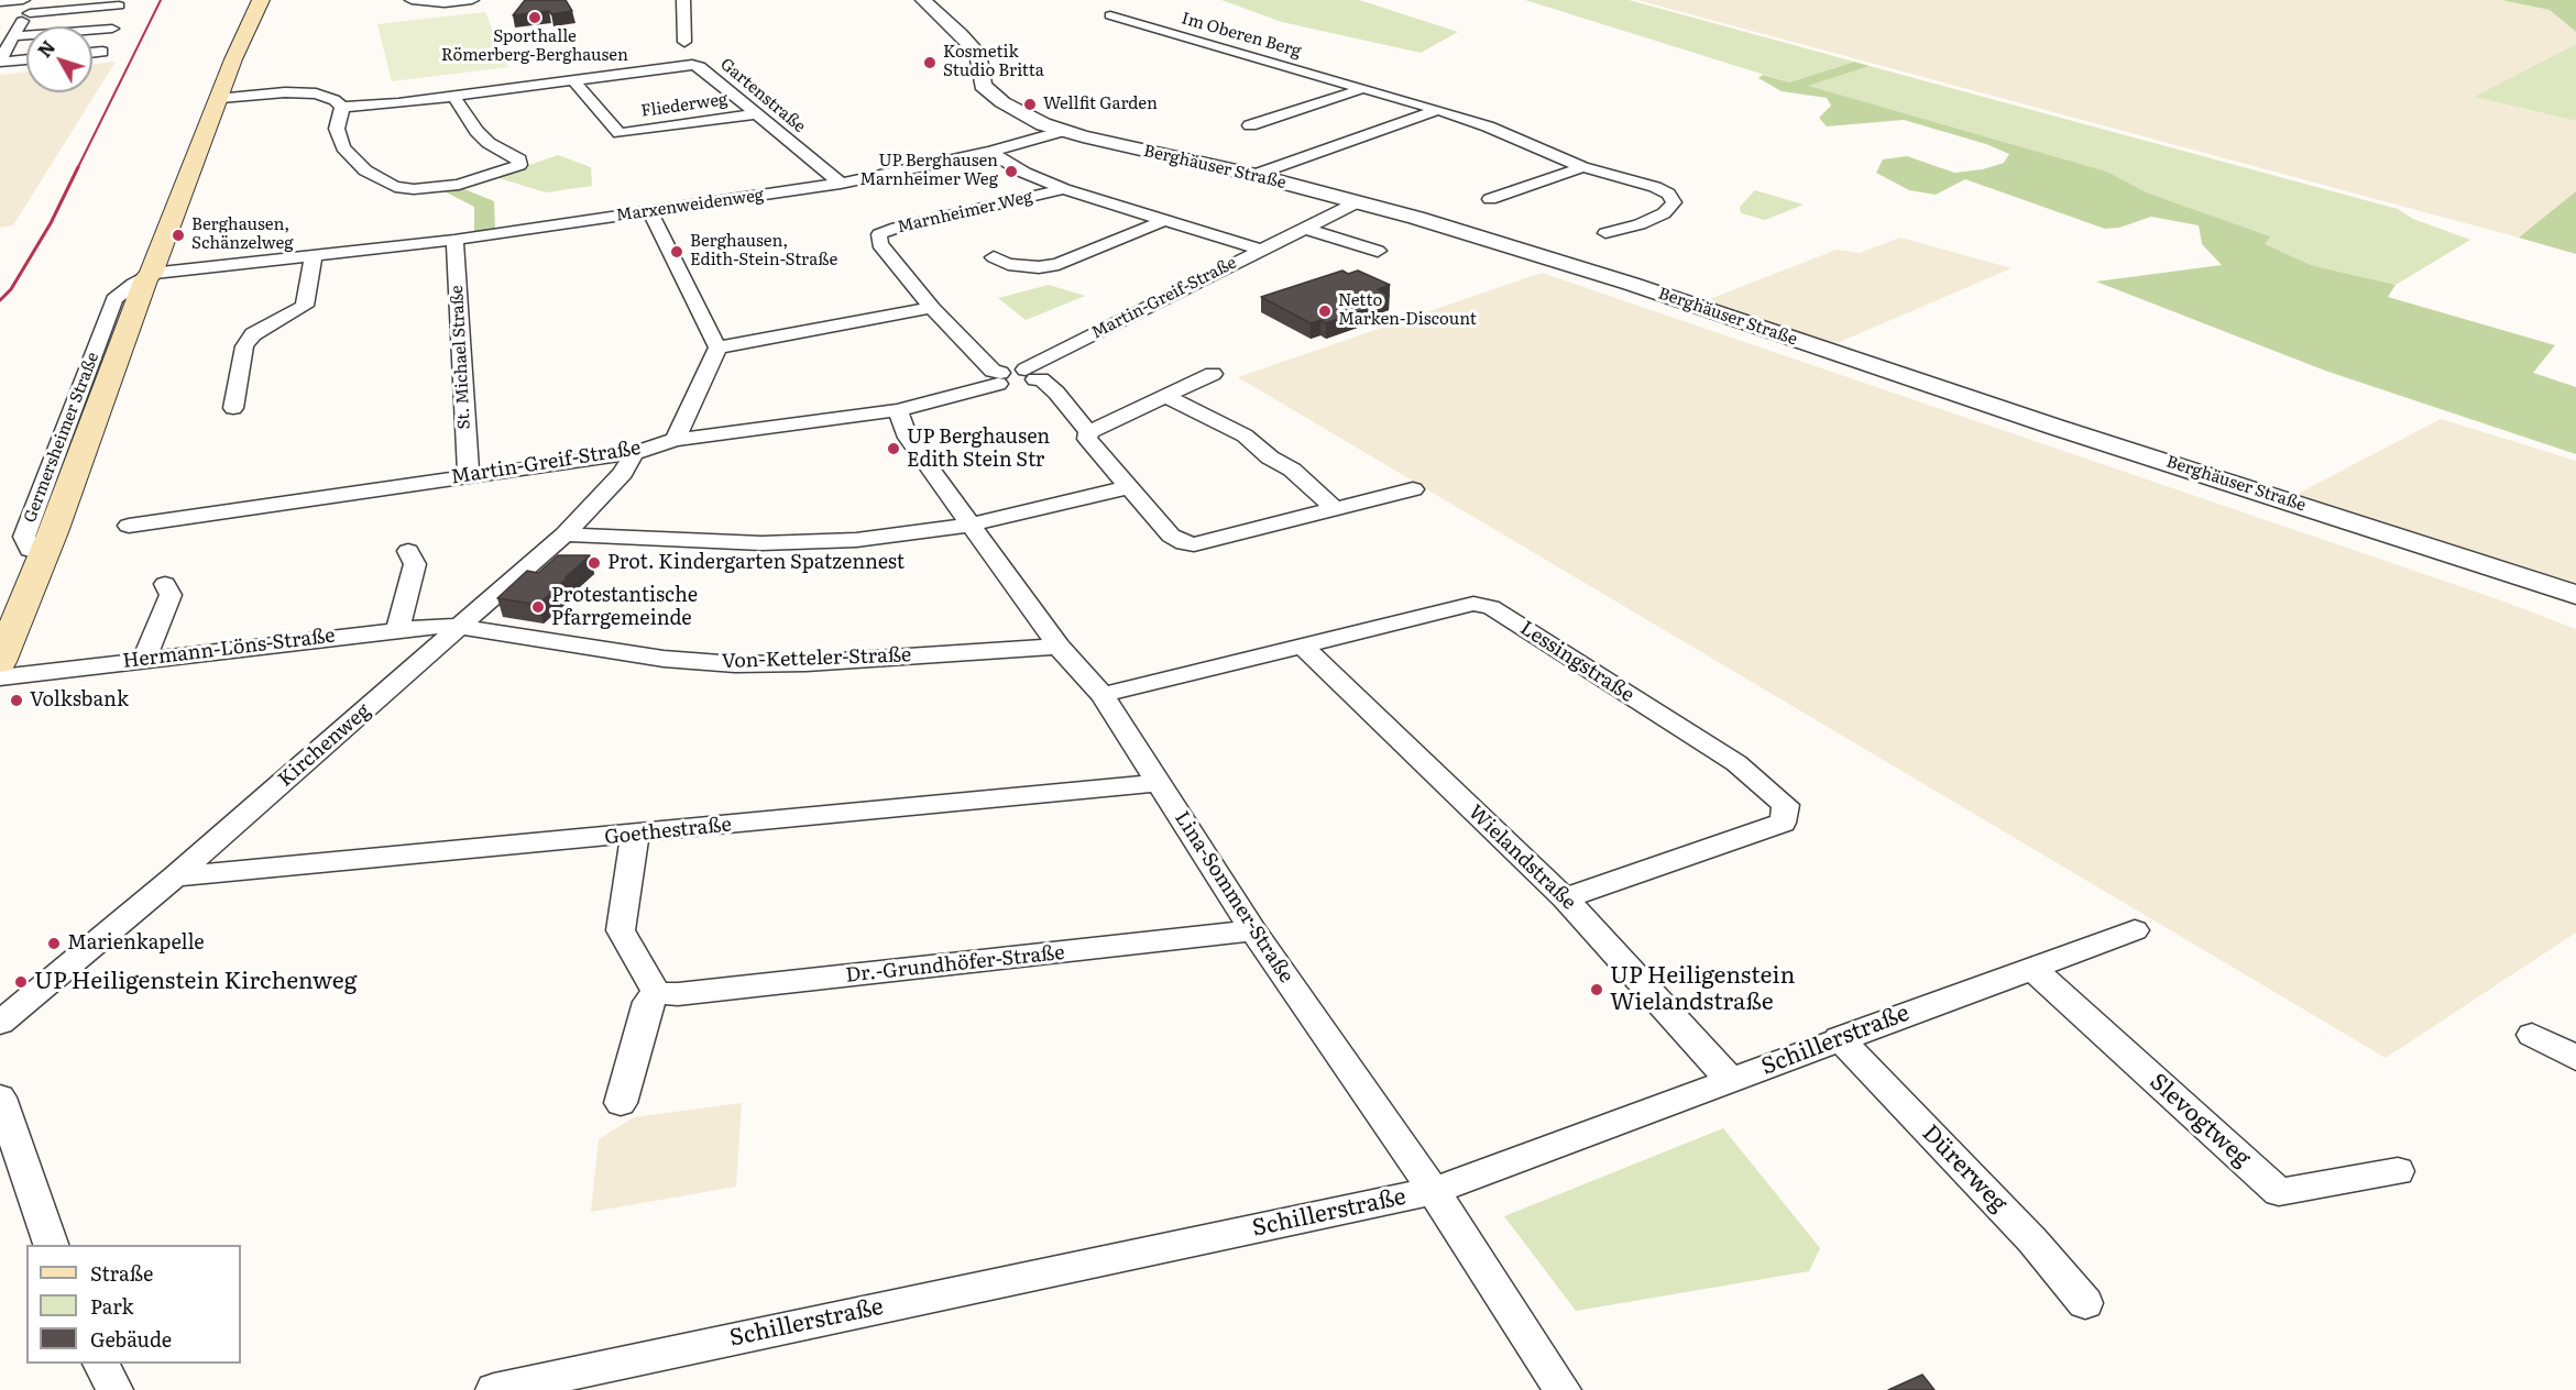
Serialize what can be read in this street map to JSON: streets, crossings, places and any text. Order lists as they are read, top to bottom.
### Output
{
  "streets": {
    "main road": ["Germersheimer Straße"],
    "street": [
      "Im Oberen Berg",
      "Gartenstraße",
      "Fliederweg",
      "Berghäuser Straße",
      "Marxenweidenweg",
      "Marnheimer Weg",
      "Martin-Greif-Straße",
      "St. Michael Straße",
      "Hermann-Löns-Straße",
      "Von-Ketteler-Straße",
      "Lessingstraße",
      "Kirchenweg",
      "Goethestraße",
      "Wielandstraße",
      "Lina-Sommer-Straße",
      "Dr.-Grundhöfer-Straße",
      "Schillerstraße",
      "Slevogtweg",
      "Dürerweg"
    ]
  },
  "crossings": [
    ["Gartenstraße", "Fliederweg"],
    ["Gartenstraße", "Marxenweidenweg"],
    ["Gartenstraße", "Germersheimer Straße"],
    ["Berghäuser Straße", "Marxenweidenweg"],
    ["Berghäuser Straße", "Martin-Greif-Straße"],
    ["Marxenweidenweg", "Marnheimer Weg"],
    ["Marxenweidenweg", "St. Michael Straße"],
    ["Marxenweidenweg", "Germersheimer Straße"],
    ["Marnheimer Weg", "Martin-Greif-Straße"],
    ["Martin-Greif-Straße", "St. Michael Straße"],
    ["Martin-Greif-Straße", "Kirchenweg"],
    ["Martin-Greif-Straße", "Lina-Sommer-Straße"],
    ["Hermann-Löns-Straße", "Von-Ketteler-Straße"],
    ["Hermann-Löns-Straße", "Kirchenweg"],
    ["Von-Ketteler-Straße", "Kirchenweg"],
    ["Von-Ketteler-Straße", "Lina-Sommer-Straße"],
    ["Lessingstraße", "Wielandstraße"],
    ["Lessingstraße", "Lina-Sommer-Straße"],
    ["Kirchenweg", "Goethestraße"],
    ["Goethestraße", "Lina-Sommer-Straße"],
    ["Wielandstraße", "Schillerstraße"],
    ["Lina-Sommer-Straße", "Dr.-Grundhöfer-Straße"],
    ["Lina-Sommer-Straße", "Schillerstraße"],
    ["Schillerstraße", "Slevogtweg"],
    ["Schillerstraße", "Dürerweg"]
  ],
  "places": [
    "Sporthalle Römerberg-Berghausen",
    "Kosmetik Studio Britta",
    "Wellfit Garden",
    "UP Berghausen Marnheimer Weg",
    "Berghausen, Schänzelweg",
    "Berghausen, Edith-Stein-Straße",
    "Netto Marken-Discount",
    "UP Berghausen Edith Stein Str",
    "Prot. Kindergarten Spatzennest",
    "Protestantische Pfarrgemeinde",
    "Volksbank",
    "Marienkapelle",
    "UP Heiligenstein Kirchenweg",
    "UP Heiligenstein Wielandstraße"
  ],
  "legend": ["Straße", "Park", "Gebäude"],
  "north": "top left"
}
